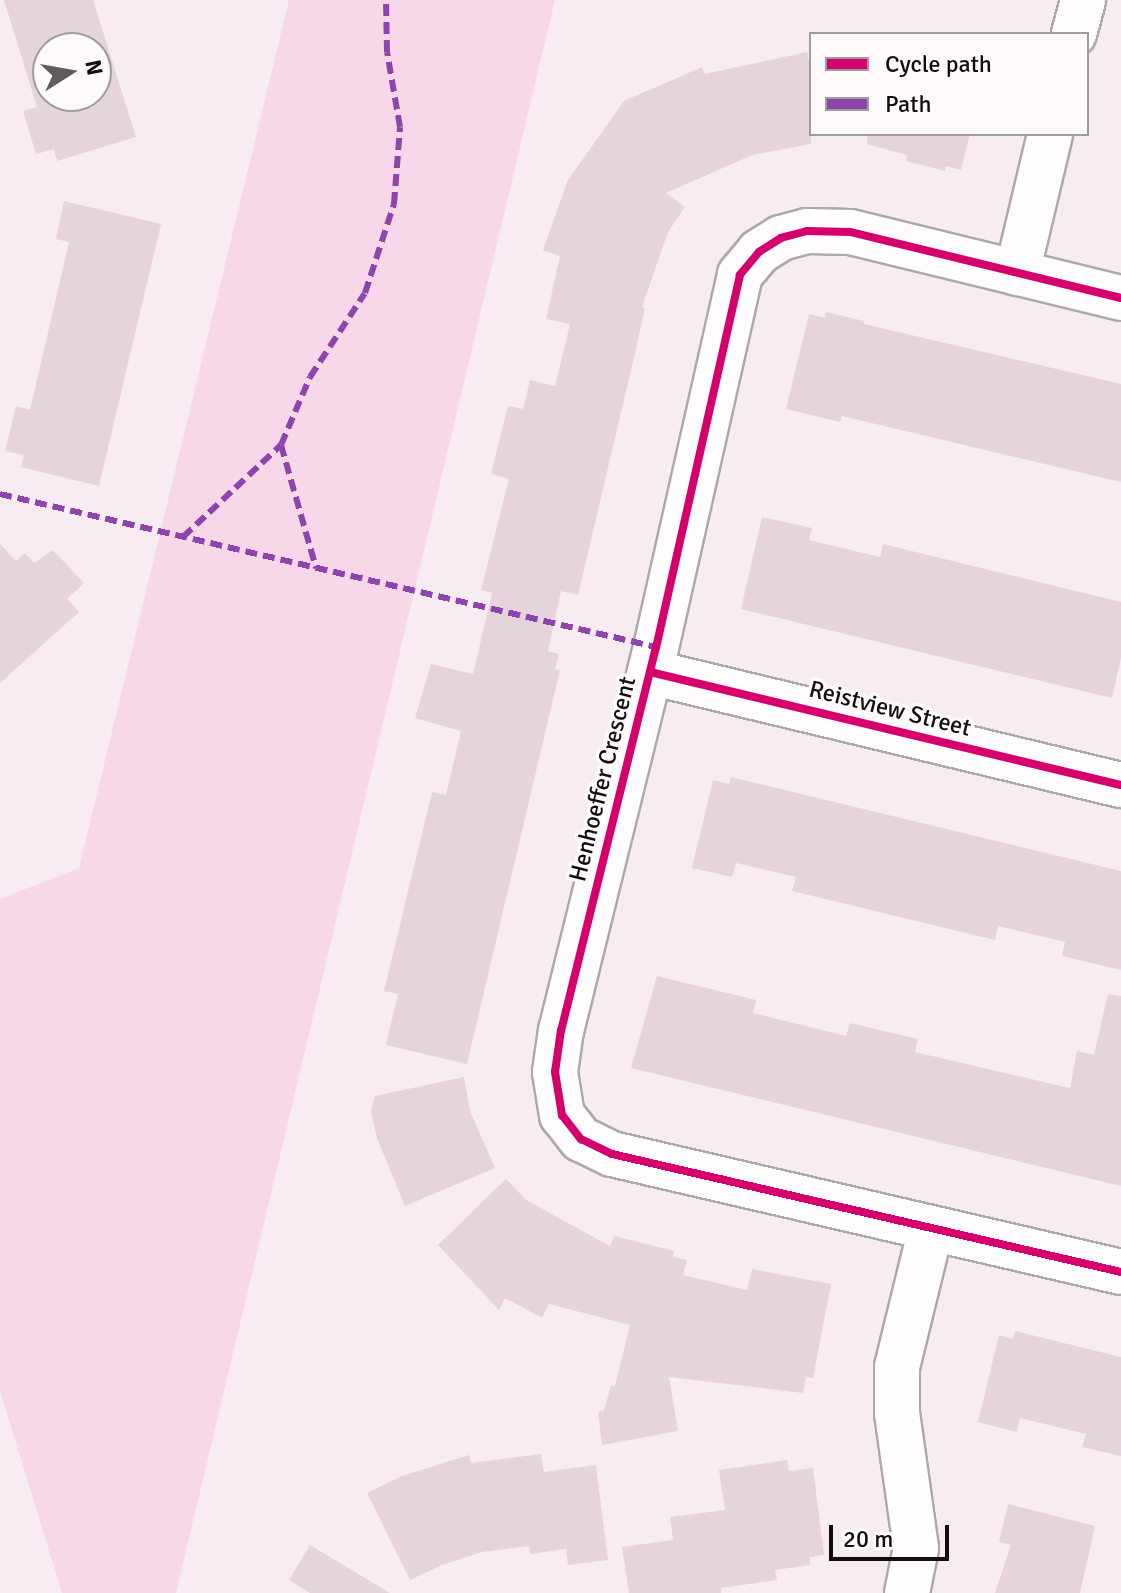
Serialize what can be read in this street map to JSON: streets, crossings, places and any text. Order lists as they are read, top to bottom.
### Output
{
  "streets": {
    "street": ["Reistview Street", "Henhoeffer Crescent"]
  },
  "crossings": [
    ["Reistview Street", "Henhoeffer Crescent"]
  ],
  "legend": ["Cycle path", "Path"],
  "scale_bar": "20 m",
  "north": "right"
}
